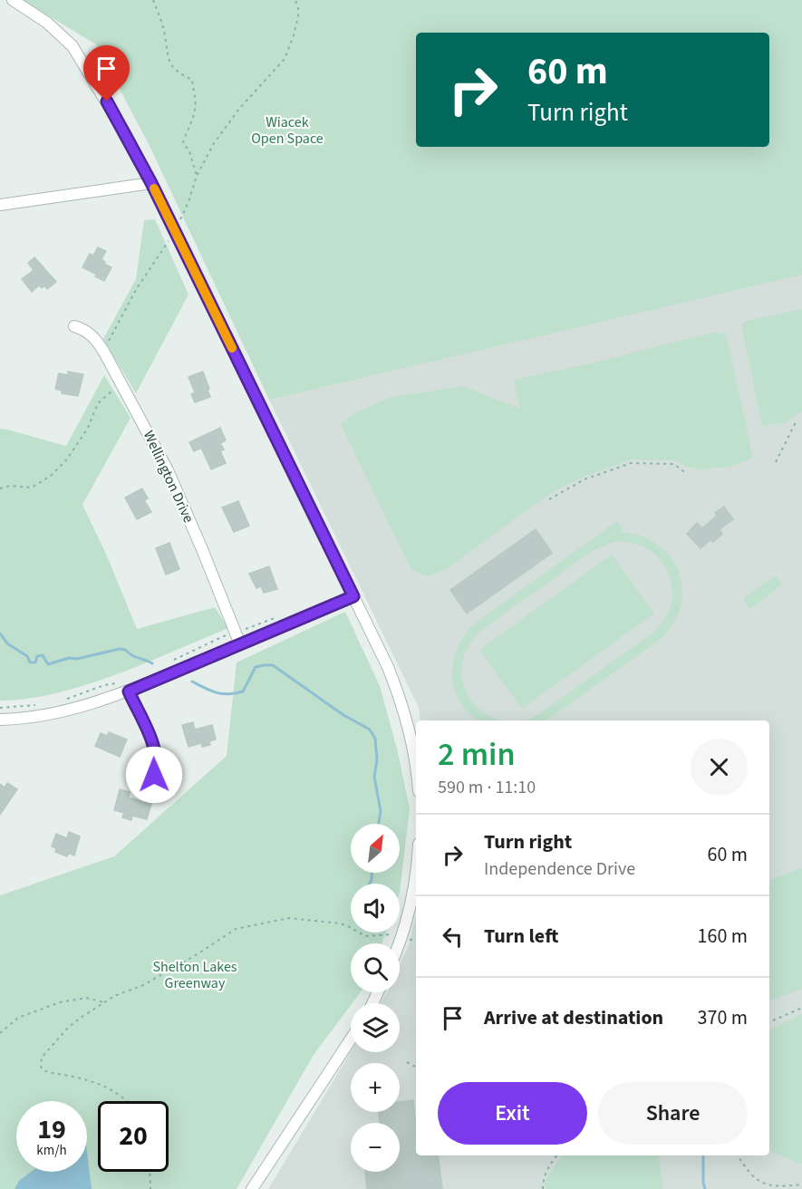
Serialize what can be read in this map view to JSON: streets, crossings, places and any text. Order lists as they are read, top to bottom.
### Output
{
  "streets": {
    "street": ["Wellington Drive"]
  },
  "parks": ["Wiacek Open Space", "Shelton Lakes Greenway"],
  "north": "top right",
  "page": {
    "turn": ["60 m", "Turn right"],
    "heading": ["2 min", "590 m · 11:10"],
    "list": [
      {
        "name": "Turn right",
        "note": "Independence Drive",
        "value": "60 m"
      },
      {
        "name": "Turn left",
        "value": "160 m"
      },
      {
        "name": "Arrive at destination",
        "value": "370 m"
      }
    ],
    "map_buttons": ["+", "−"],
    "buttons": ["Exit", "Share"],
    "speed": "19 km/h",
    "limit": "20"
  }
}
